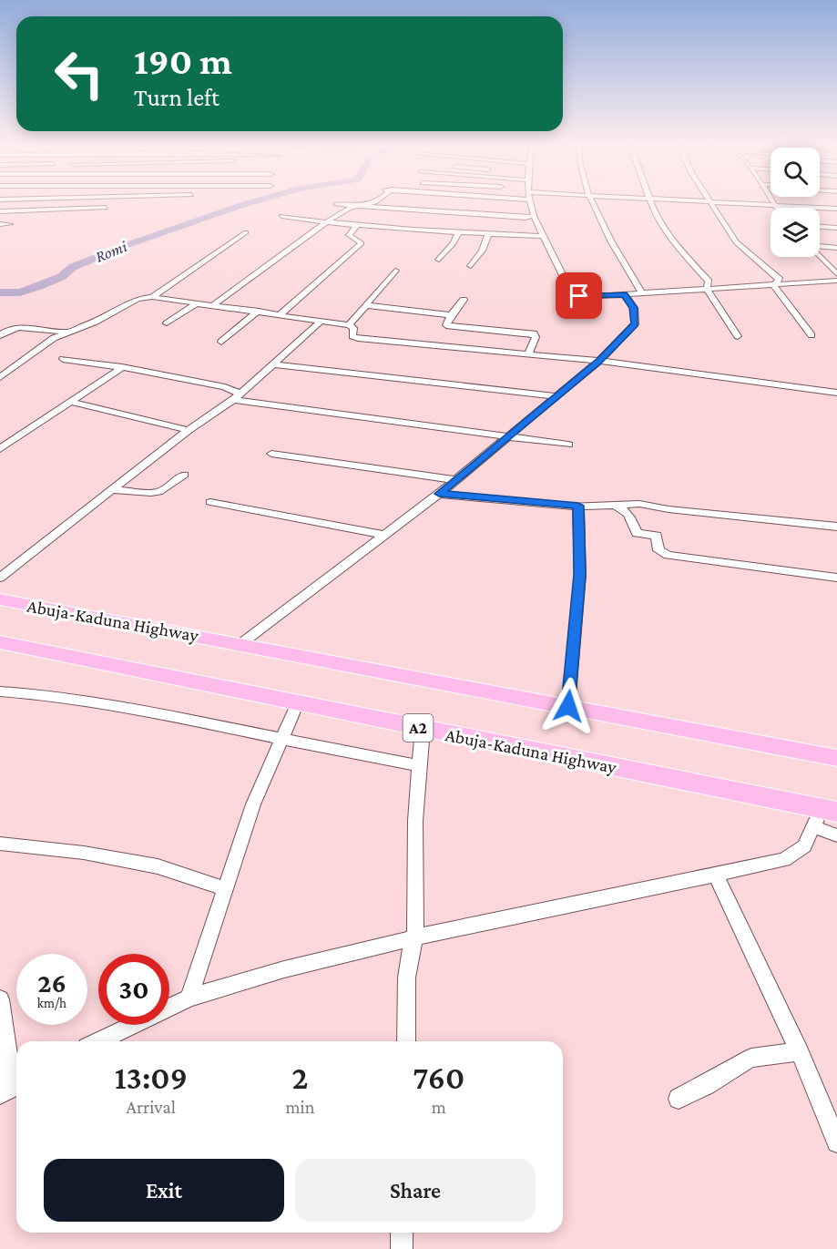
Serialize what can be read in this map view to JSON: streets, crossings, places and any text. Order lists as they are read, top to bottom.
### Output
{
  "streets": {
    "highway": ["Abuja-Kaduna Highway", "A2"]
  },
  "water": ["Romi"],
  "page": {
    "turn": ["190 m", "Turn left"],
    "speed": "26 km/h",
    "limit": "30",
    "eta": [
      "13:09",
      "Arrival",
      "2",
      "min",
      "760",
      "m"
    ],
    "buttons": ["Exit", "Share"]
  }
}
